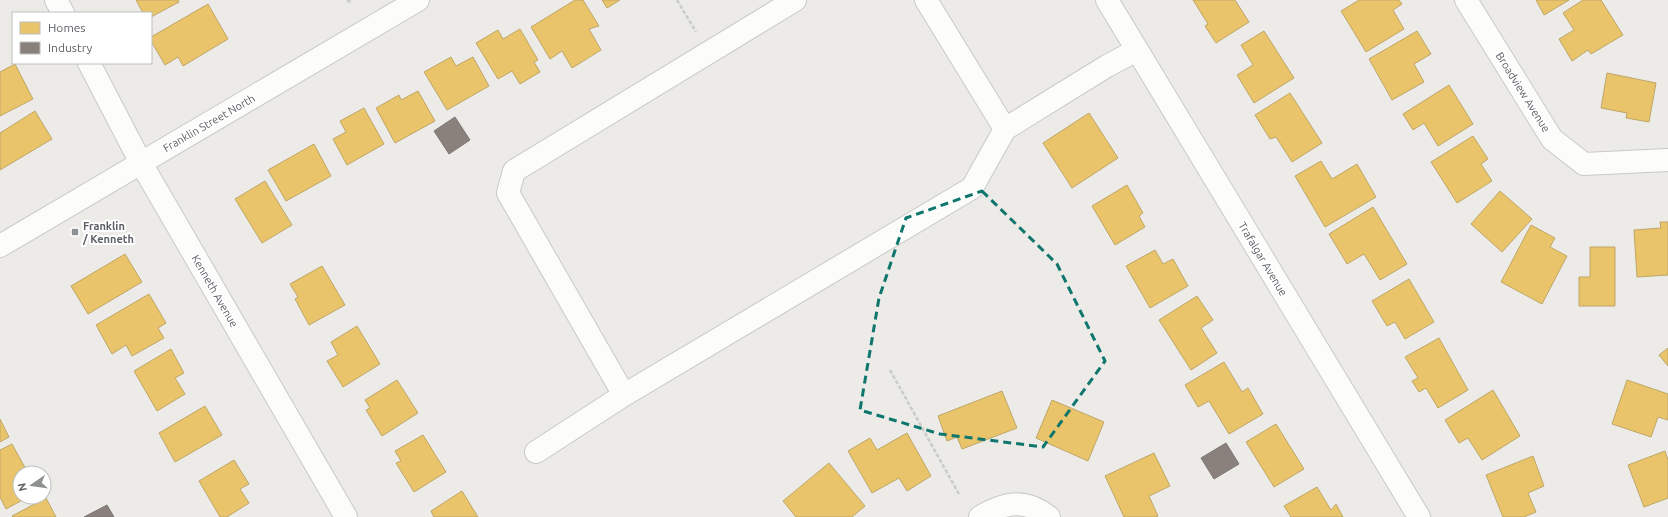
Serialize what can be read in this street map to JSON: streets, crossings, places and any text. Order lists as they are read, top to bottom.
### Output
{
  "streets": {
    "street": [
      "Broadview Avenue",
      "Franklin Street North",
      "Trafalgar Avenue",
      "Kenneth Avenue"
    ]
  },
  "crossings": [
    ["Franklin Street North", "Kenneth Avenue"]
  ],
  "places": {
    "transit": ["Franklin / Kenneth"]
  },
  "legend": ["Homes", "Industry"],
  "north": "left"
}
